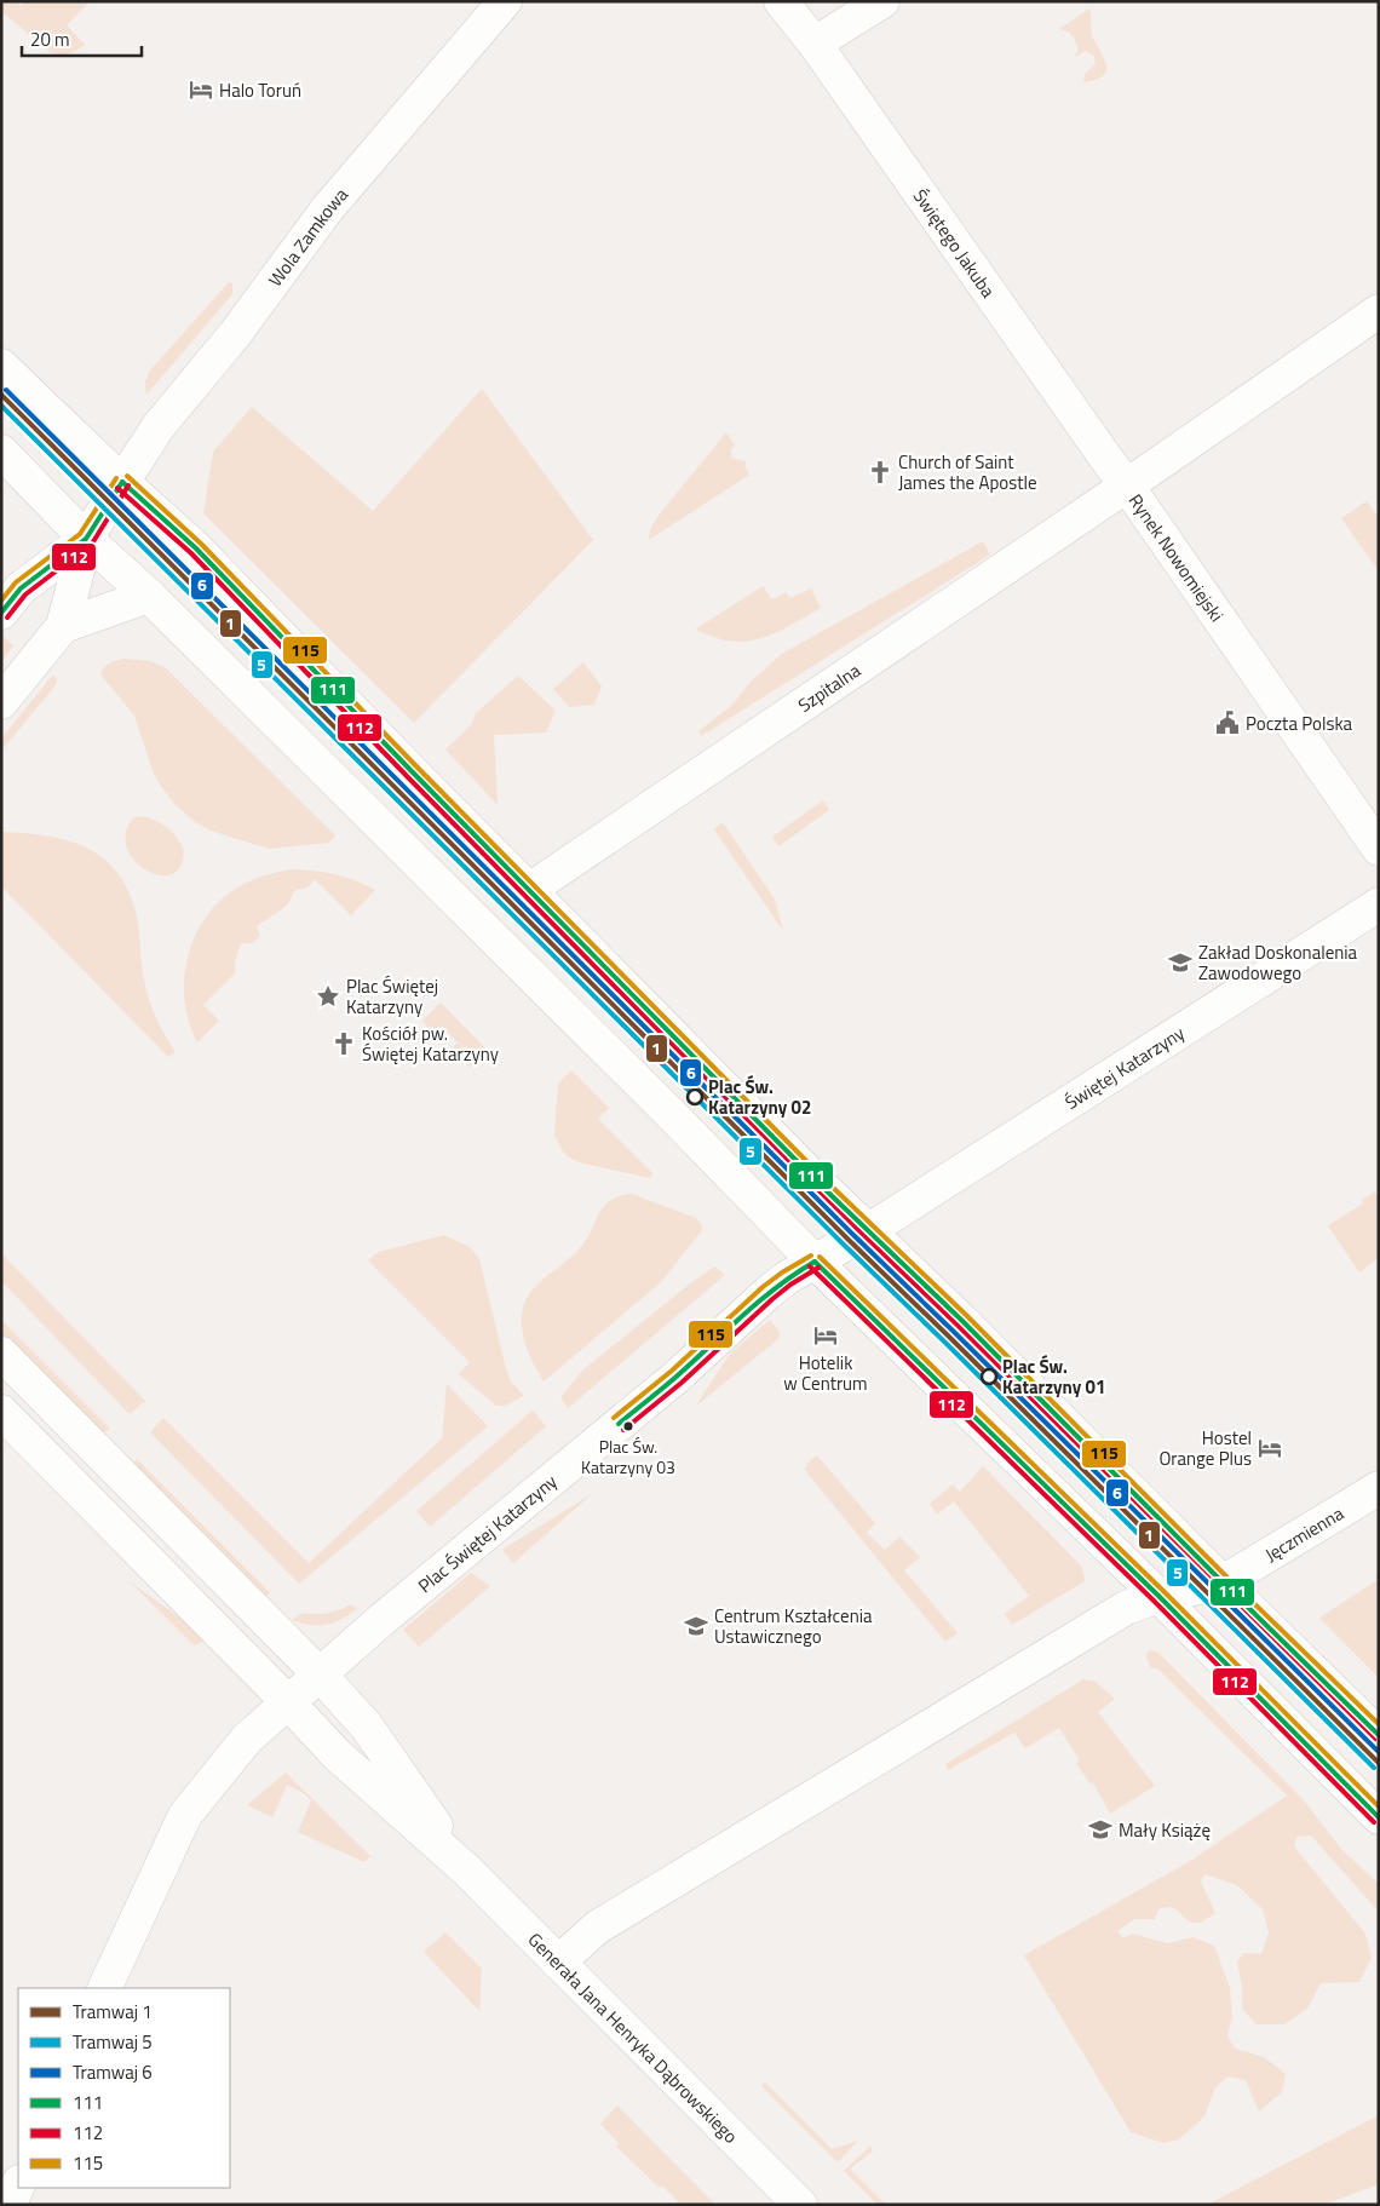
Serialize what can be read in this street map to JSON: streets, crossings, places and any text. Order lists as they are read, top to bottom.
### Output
{
  "streets": {
    "street": [
      "Wola Zamkowa",
      "Świętego Jakuba",
      "Rynek Nowomiejski",
      "Szpitalna",
      "Świętej Katarzyny",
      "Plac Świętej Katarzyny",
      "Jęczmienna",
      "Generała Jana Henryka Dąbrowskiego"
    ]
  },
  "crossings": [
    ["Świętego Jakuba", "Rynek Nowomiejski"],
    ["Świętego Jakuba", "Szpitalna"],
    ["Rynek Nowomiejski", "Szpitalna"],
    ["Świętej Katarzyny", "Plac Świętej Katarzyny"],
    ["Plac Świętej Katarzyny", "Generała Jana Henryka Dąbrowskiego"],
    ["Jęczmienna", "Generała Jana Henryka Dąbrowskiego"]
  ],
  "places": {
    "hotel": ["Halo Toruń", "Hotelik w Centrum", "Hostel Orange Plus"],
    "church": ["Church of Saint James the Apostle", "Kościół pw. Świętej Katarzyny"],
    "public building": ["Poczta Polska"],
    "school or university": ["Zakład Doskonalenia Zawodowego", "Centrum Kształcenia Ustawicznego", "Mały Książę"],
    "place": ["Plac Świętej Katarzyny"],
    "other": ["Plac Św. Katarzyny 02", "Plac Św. Katarzyny 01", "Plac Św. Katarzyny 03"]
  },
  "lines": [
    "tram line 6",
    "tram line 1",
    "tram line 5",
    "transit line 115",
    "transit line 111",
    "transit line 112"
  ],
  "legend": [
    "Tramwaj 1",
    "Tramwaj 5",
    "Tramwaj 6",
    "111",
    "112",
    "115"
  ],
  "scale_bar": "20 m"
}
